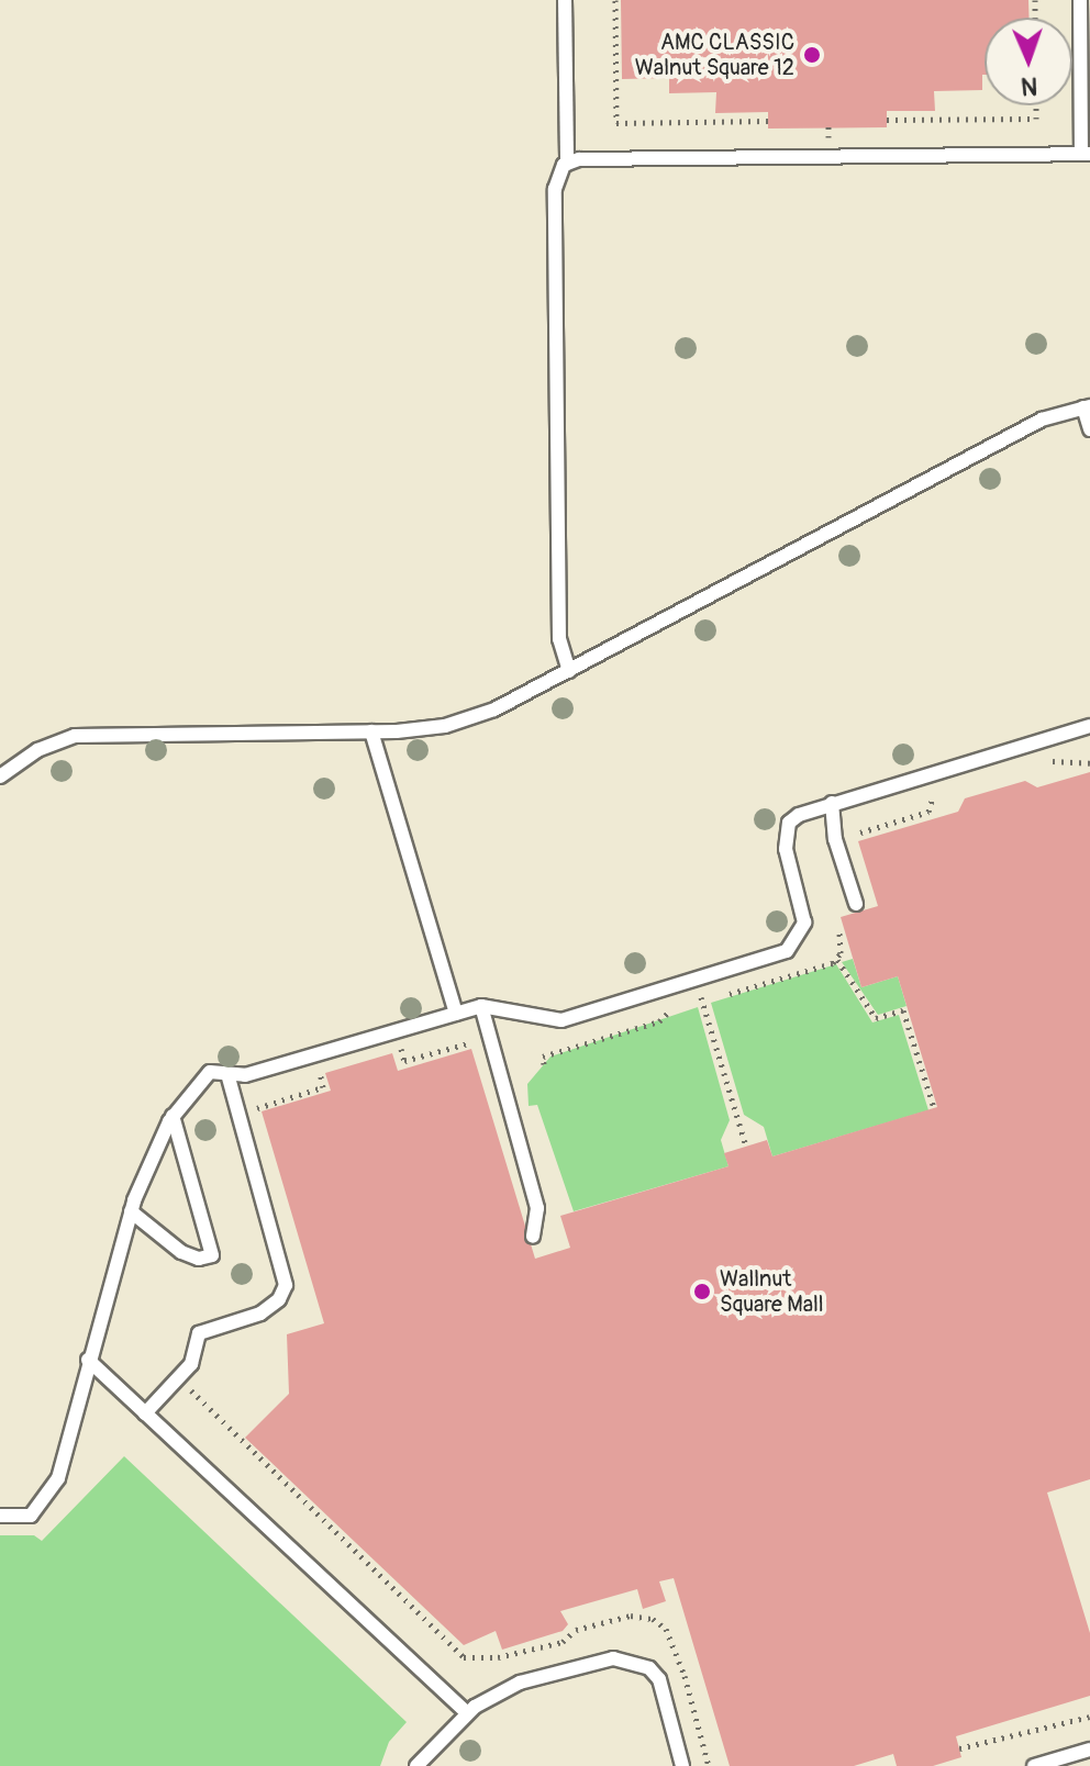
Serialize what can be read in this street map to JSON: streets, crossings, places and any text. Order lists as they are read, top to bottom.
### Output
{
  "places": ["AMC CLASSIC Walnut Square 12", "Wallnut Square Mall"],
  "north": "bottom"
}
